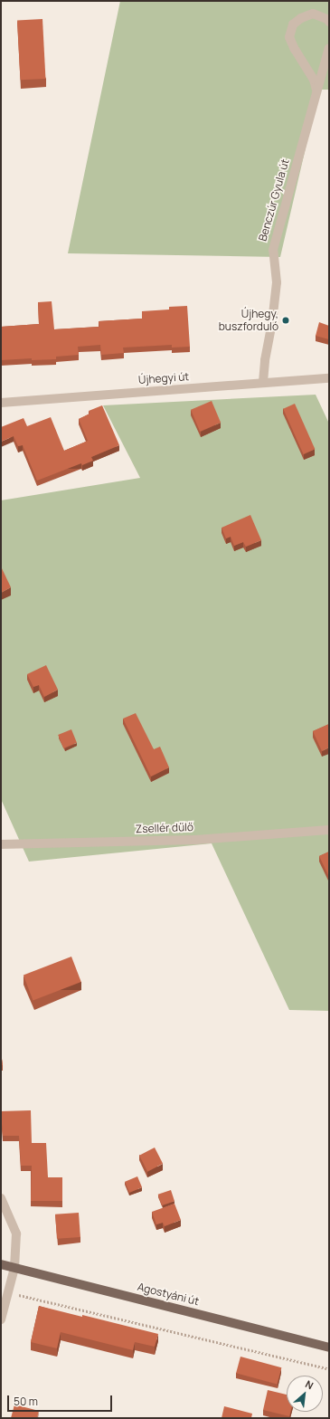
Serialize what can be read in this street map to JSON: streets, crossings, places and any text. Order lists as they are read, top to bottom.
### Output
{
  "streets": {
    "main road": ["Agostyáni út"],
    "street": ["Benczúr Gyula út", "Újhegyi út", "Zsellér dűlő"]
  },
  "crossings": [
    ["Benczúr Gyula út", "Újhegyi út"]
  ],
  "places": ["Újhegy, buszforduló"],
  "scale_bar": "50 m",
  "north": "top right"
}
